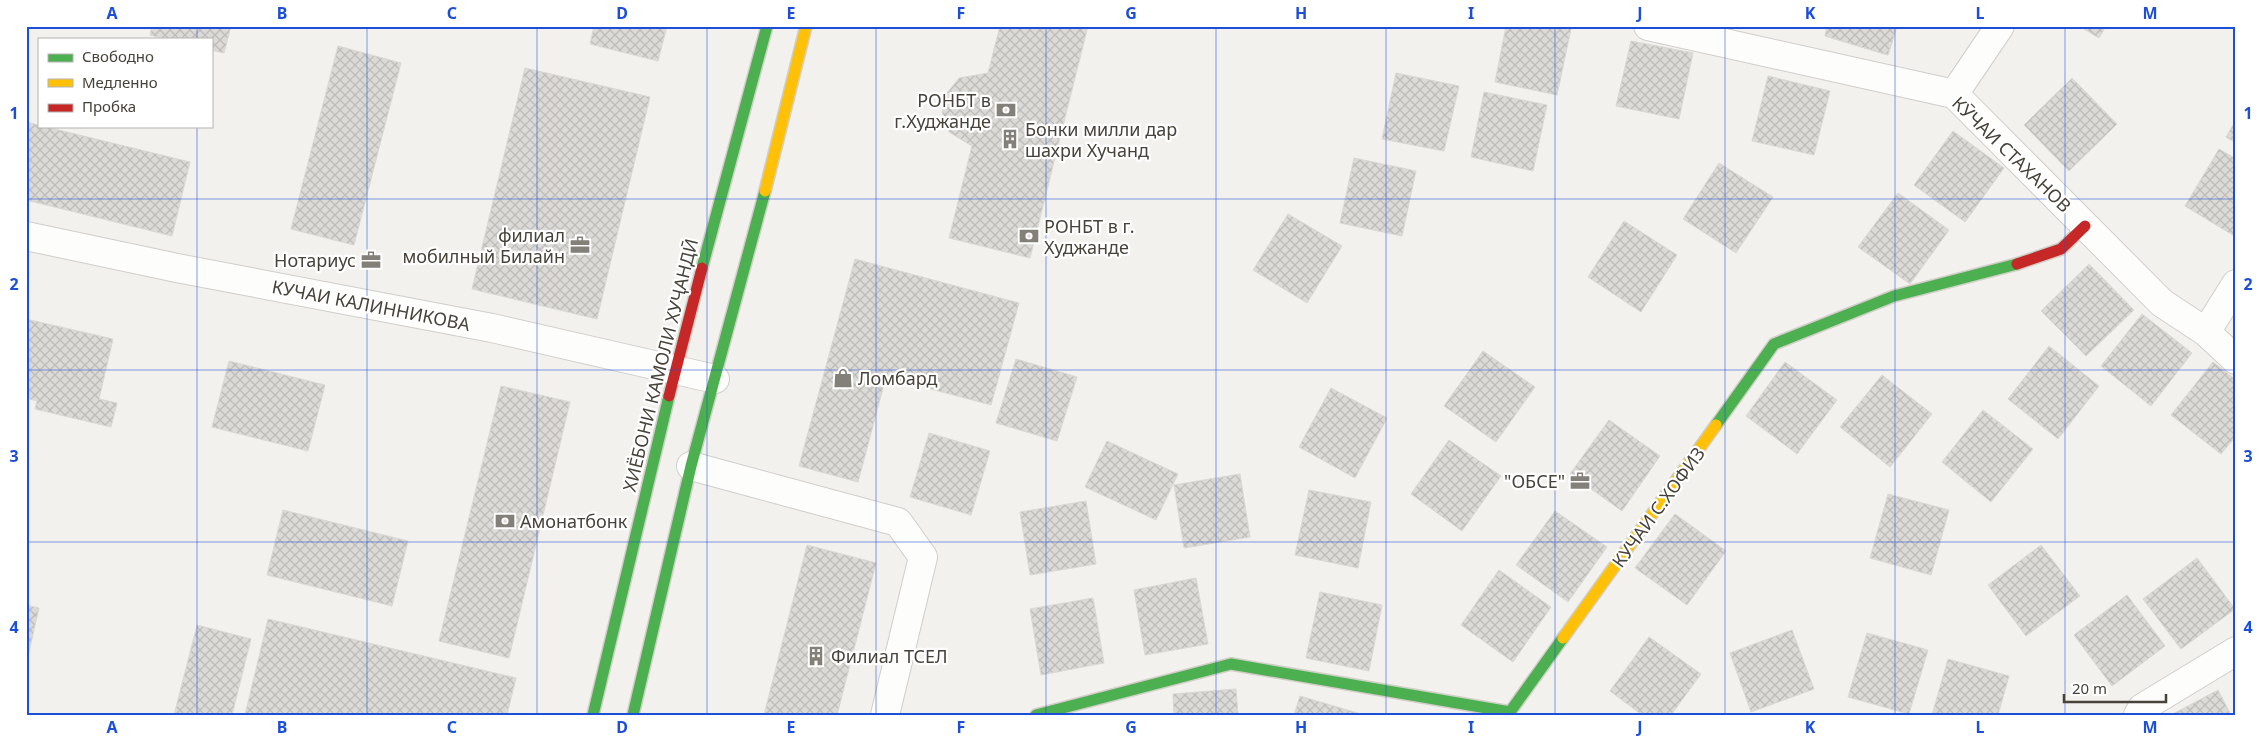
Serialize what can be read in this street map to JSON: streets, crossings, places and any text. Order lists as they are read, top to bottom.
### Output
{
  "streets": {
    "main road": ["ХИЁБОНИ КАМОЛИ ХУҶАНДӢ", "КУЧАИ С.ХОФИЗ"],
    "street": ["КӮЧАИ СТАХАНОВ", "КУЧАИ КАЛИННИКОВА"]
  },
  "crossings": [
    ["КӮЧАИ СТАХАНОВ", "КУЧАИ С.ХОФИЗ"],
    ["КУЧАИ КАЛИННИКОВА", "ХИЁБОНИ КАМОЛИ ХУҶАНДӢ"]
  ],
  "places": {
    "bank": ["РОНБТ в г.Худжанде", "РОНБТ в г. Худжанде", "Амонатбонк"],
    "building": ["Бонки милли дар шахри Хучанд", "Филиал ТСЕЛ"],
    "office": ["филиал мобилный Билайн", "Нотариус", "\"ОБСЕ\""],
    "shop": ["Ломбард"]
  },
  "legend": ["Свободно", "Медленно", "Пробка"],
  "scale_bar": "20 m",
  "grid": {
    "columns": [
      "A",
      "B",
      "C",
      "D",
      "E",
      "F",
      "G",
      "H",
      "I",
      "J",
      "K",
      "L",
      "M"
    ],
    "rows": [
      "1",
      "2",
      "3",
      "4"
    ]
  }
}
